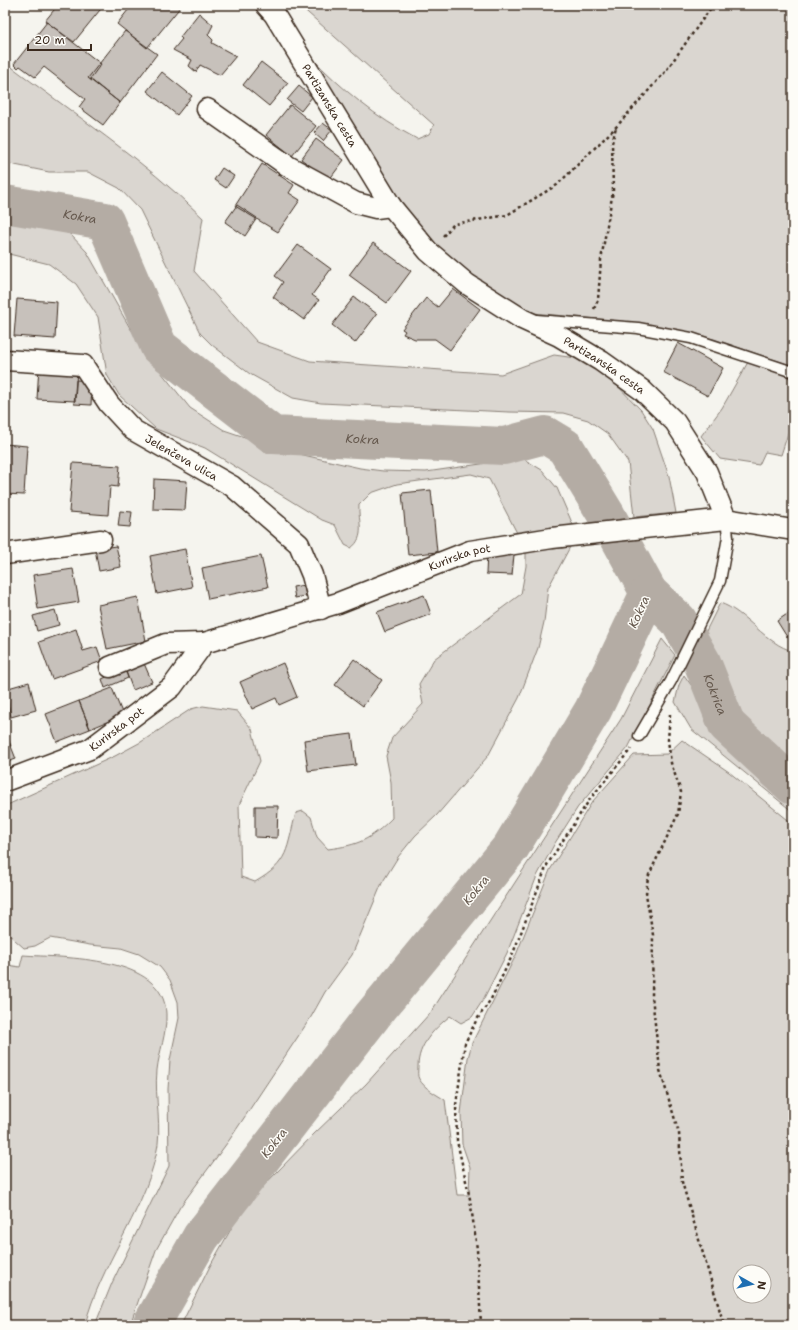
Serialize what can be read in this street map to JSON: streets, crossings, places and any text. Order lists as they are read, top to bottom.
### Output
{
  "streets": {
    "street": ["Partizanska cesta", "Jelenčeva ulica", "Kurirska pot"]
  },
  "crossings": [
    ["Partizanska cesta", "Kurirska pot"],
    ["Jelenčeva ulica", "Kurirska pot"]
  ],
  "water": ["Kokra", "Kokrica"],
  "scale_bar": "20 m",
  "north": "right"
}
